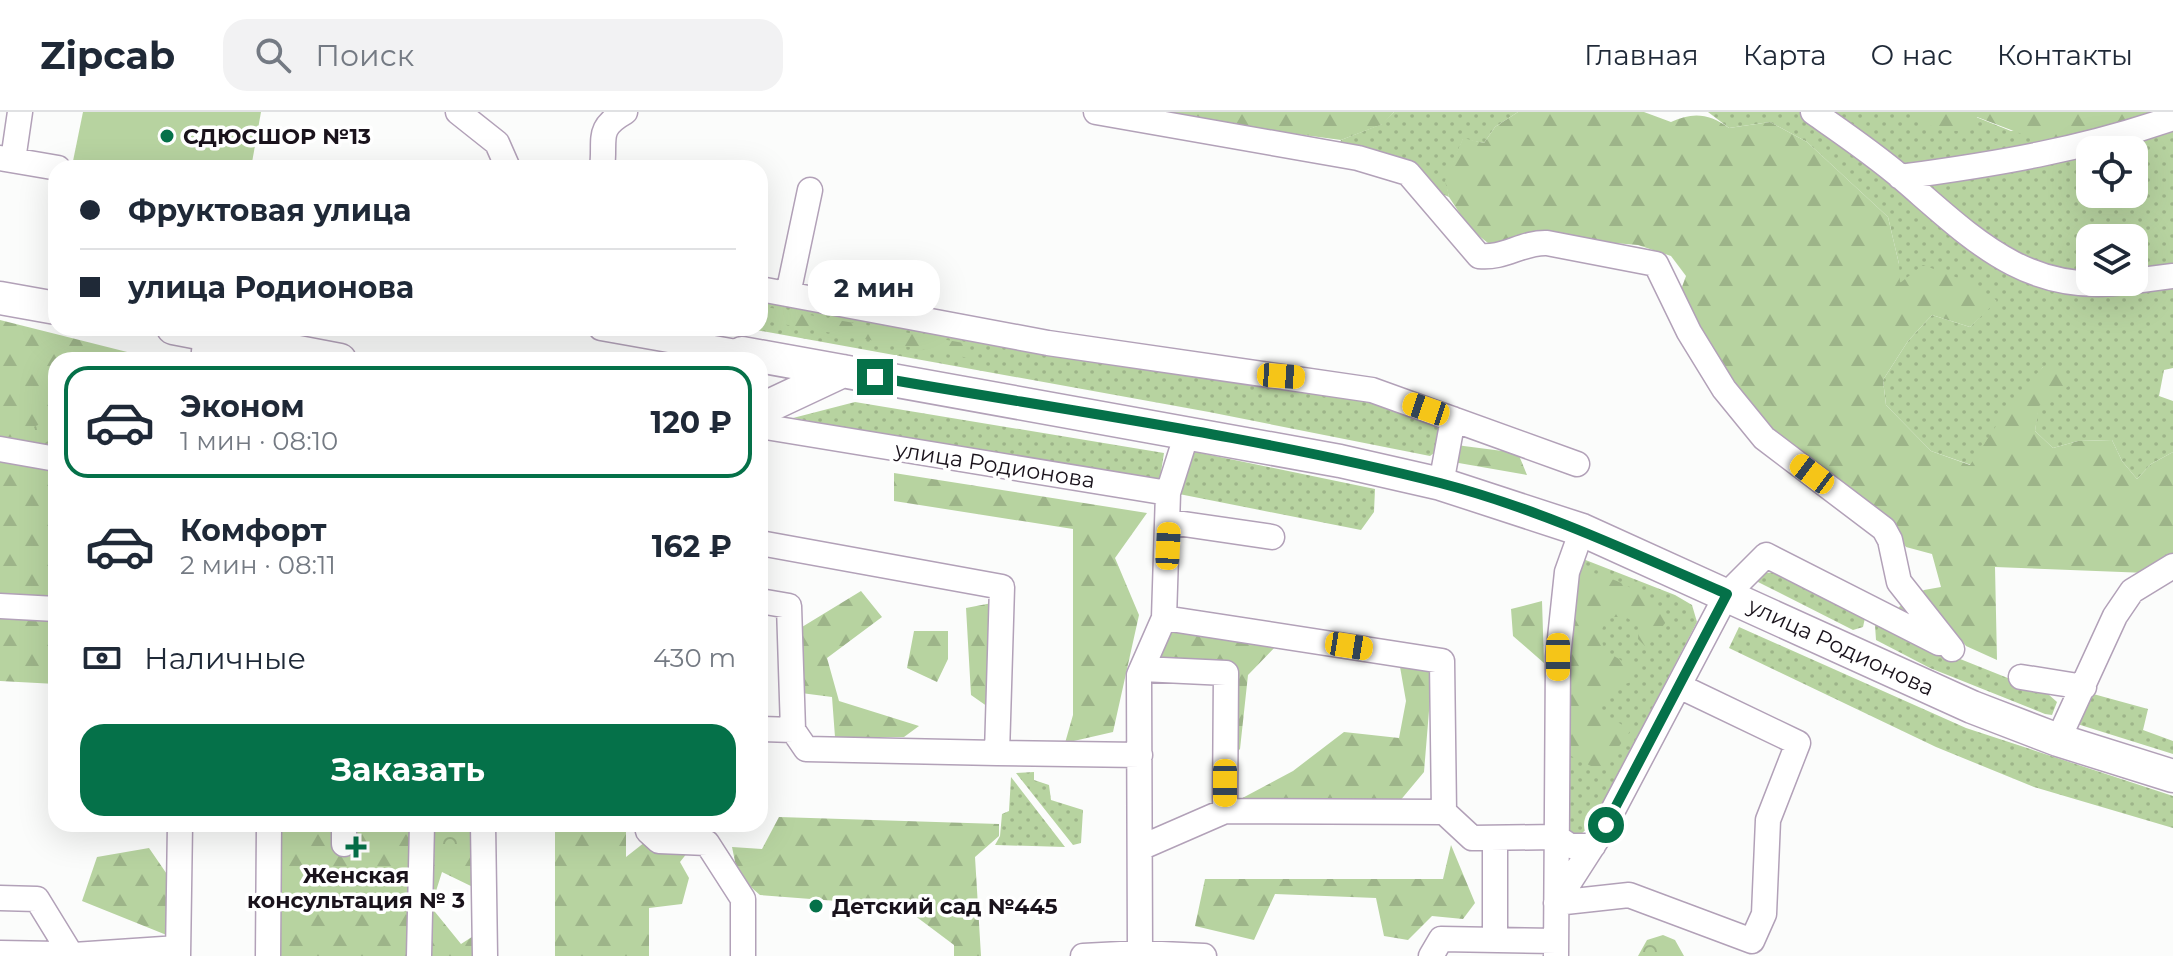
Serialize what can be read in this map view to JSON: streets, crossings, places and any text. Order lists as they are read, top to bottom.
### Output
{
  "streets": {
    "main road": ["улица Родионова"]
  },
  "places": {
    "other": ["СДЮСШОР №13", "Детский сад №445"],
    "health": ["Женская консультация № 3"]
  },
  "page": {
    "header": "Zipcab",
    "search": "Поиск",
    "nav": [
      "Главная",
      "Карта",
      "О нас",
      "Контакты"
    ],
    "banner": ["Фруктовая улица", "улица Родионова"],
    "bubble": "2 мин",
    "list": [
      {
        "name": "Эконом",
        "note": "1 мин · 08:10",
        "value": "120 ₽"
      },
      {
        "name": "Комфорт",
        "note": "2 мин · 08:11",
        "value": "162 ₽"
      }
    ],
    "pay": ["Наличные", "430 m"],
    "buttons": "Заказать"
  }
}
